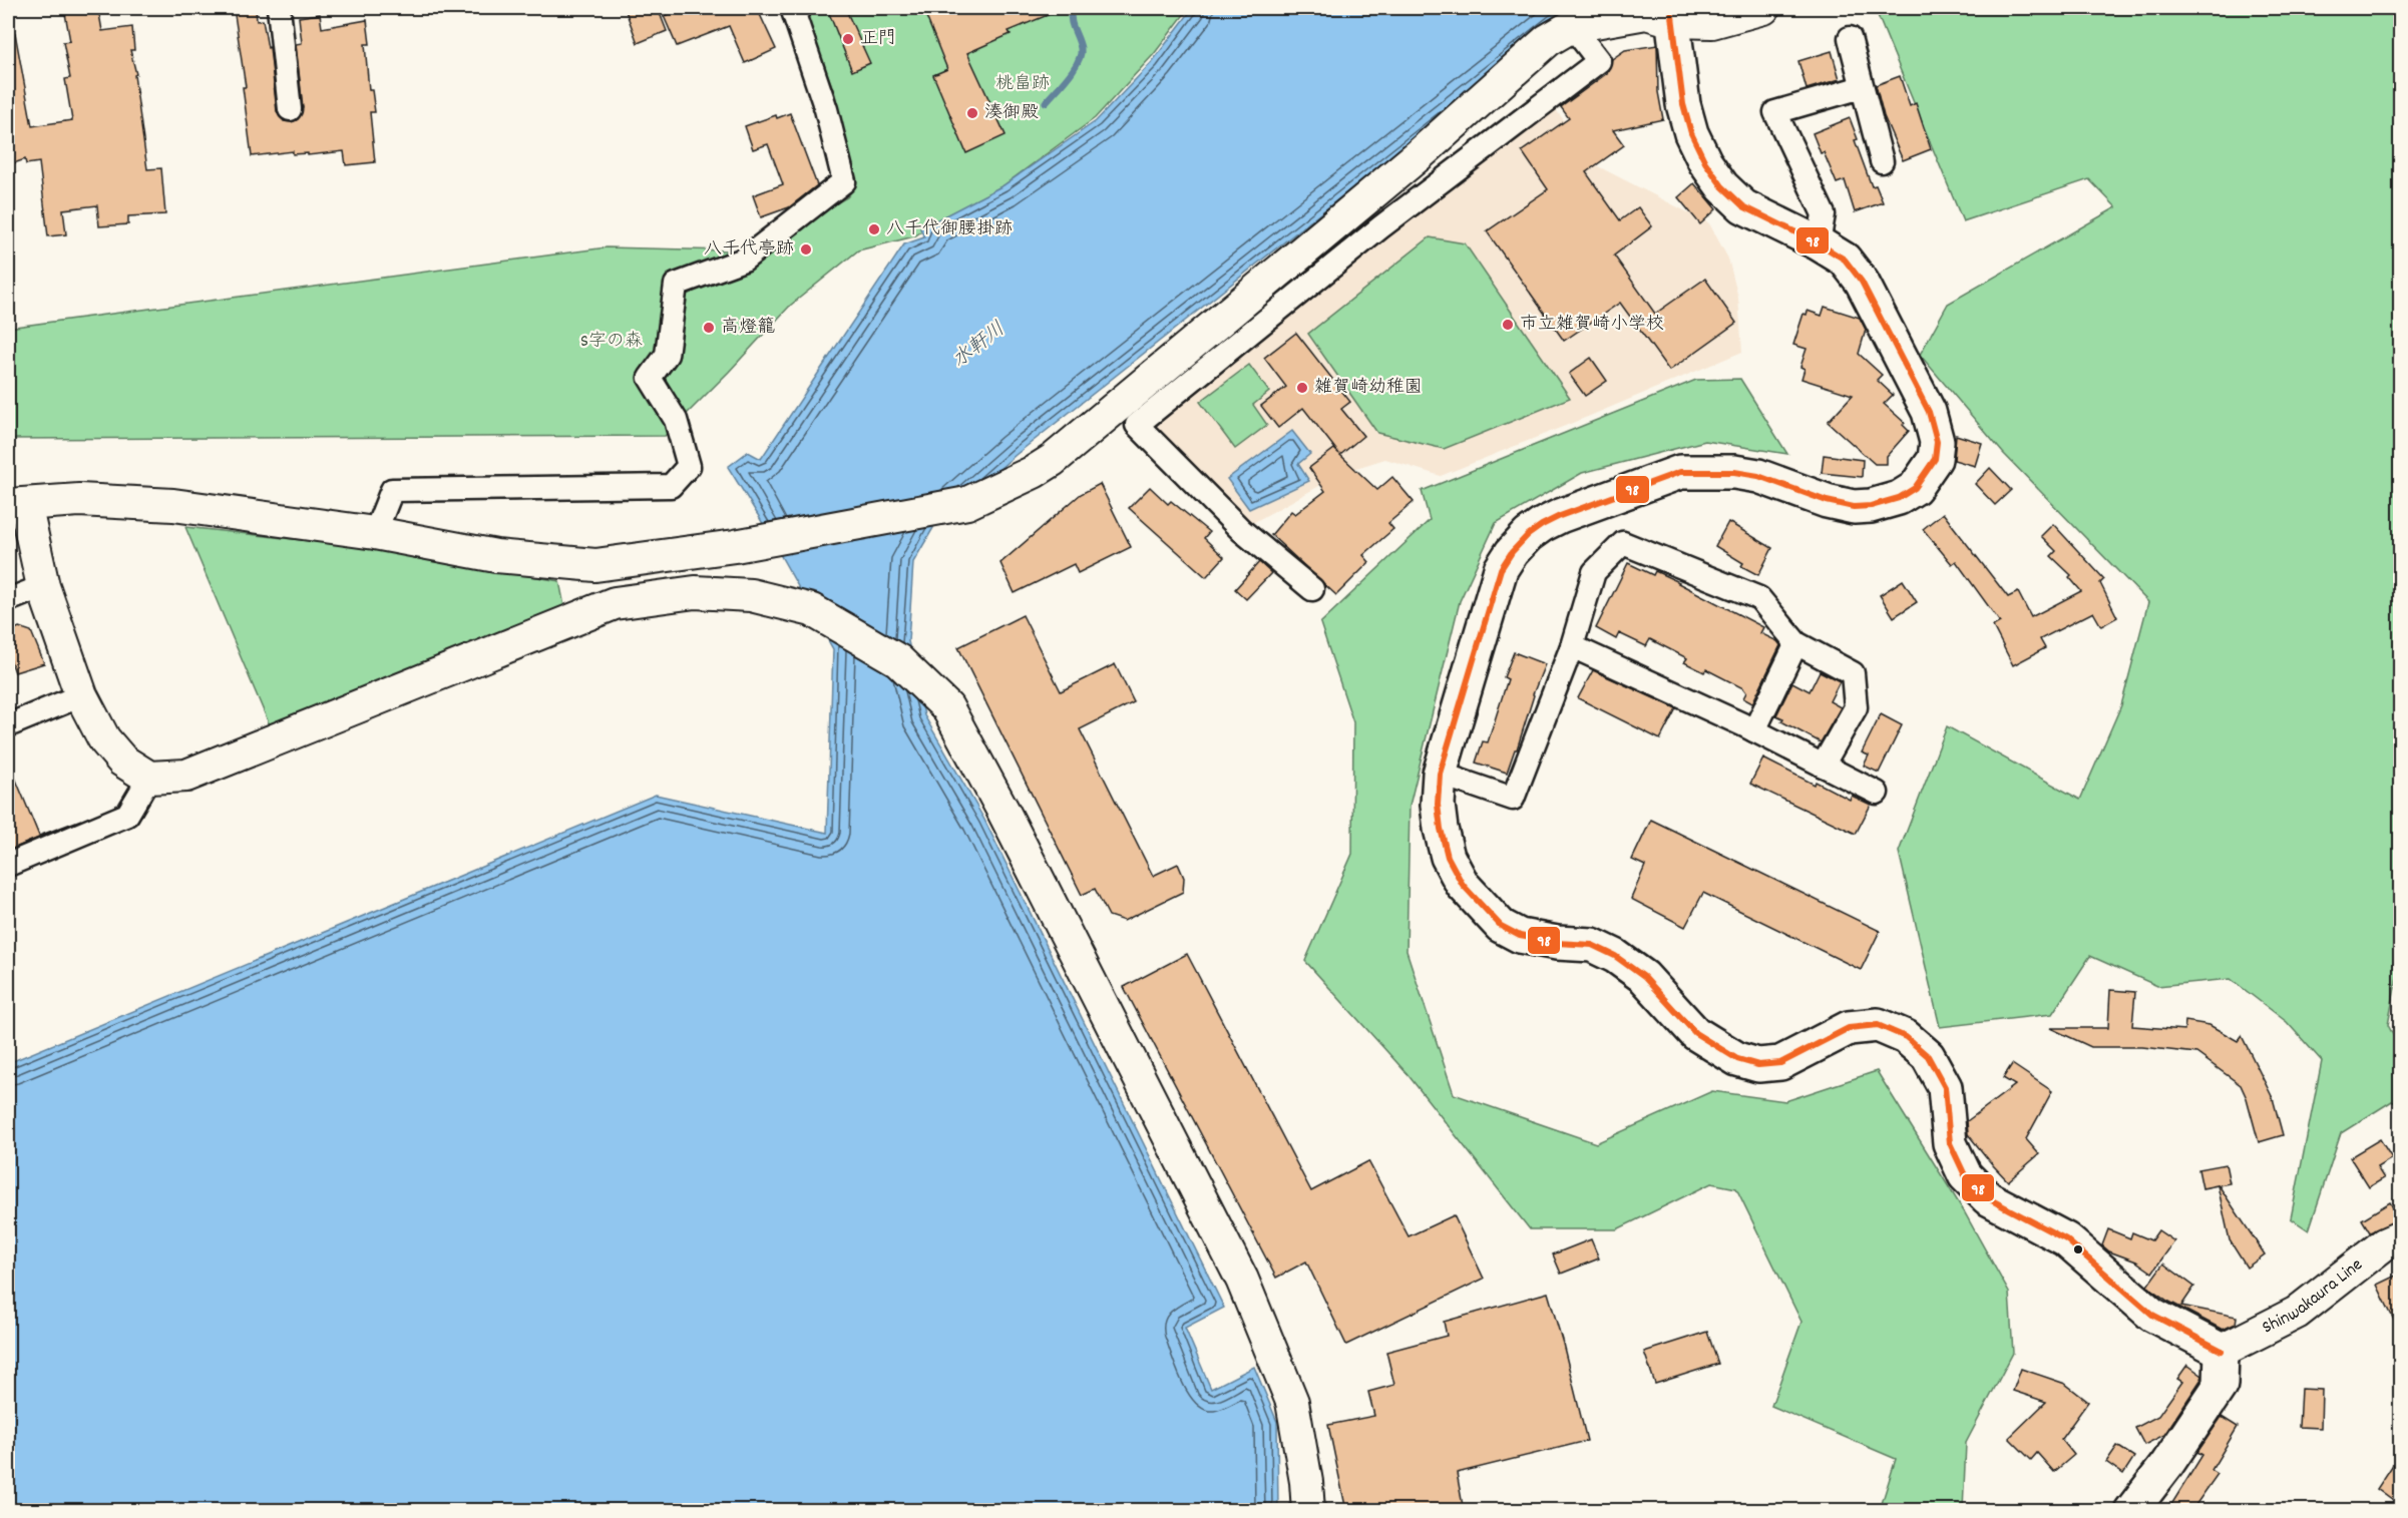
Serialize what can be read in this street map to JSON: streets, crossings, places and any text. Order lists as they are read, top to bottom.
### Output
{
  "streets": {
    "street": ["Shinwakaura Line"]
  },
  "water": ["水軒川"],
  "parks": ["桃畠跡", "S字の森"],
  "places": [
    "正門",
    "湊御殿",
    "八千代御腰掛跡",
    "八千代亭跡",
    "市立雑賀崎小学校",
    "高燈籠",
    "雑賀崎幼稚園"
  ],
  "lines": ["transit line 98"]
}
